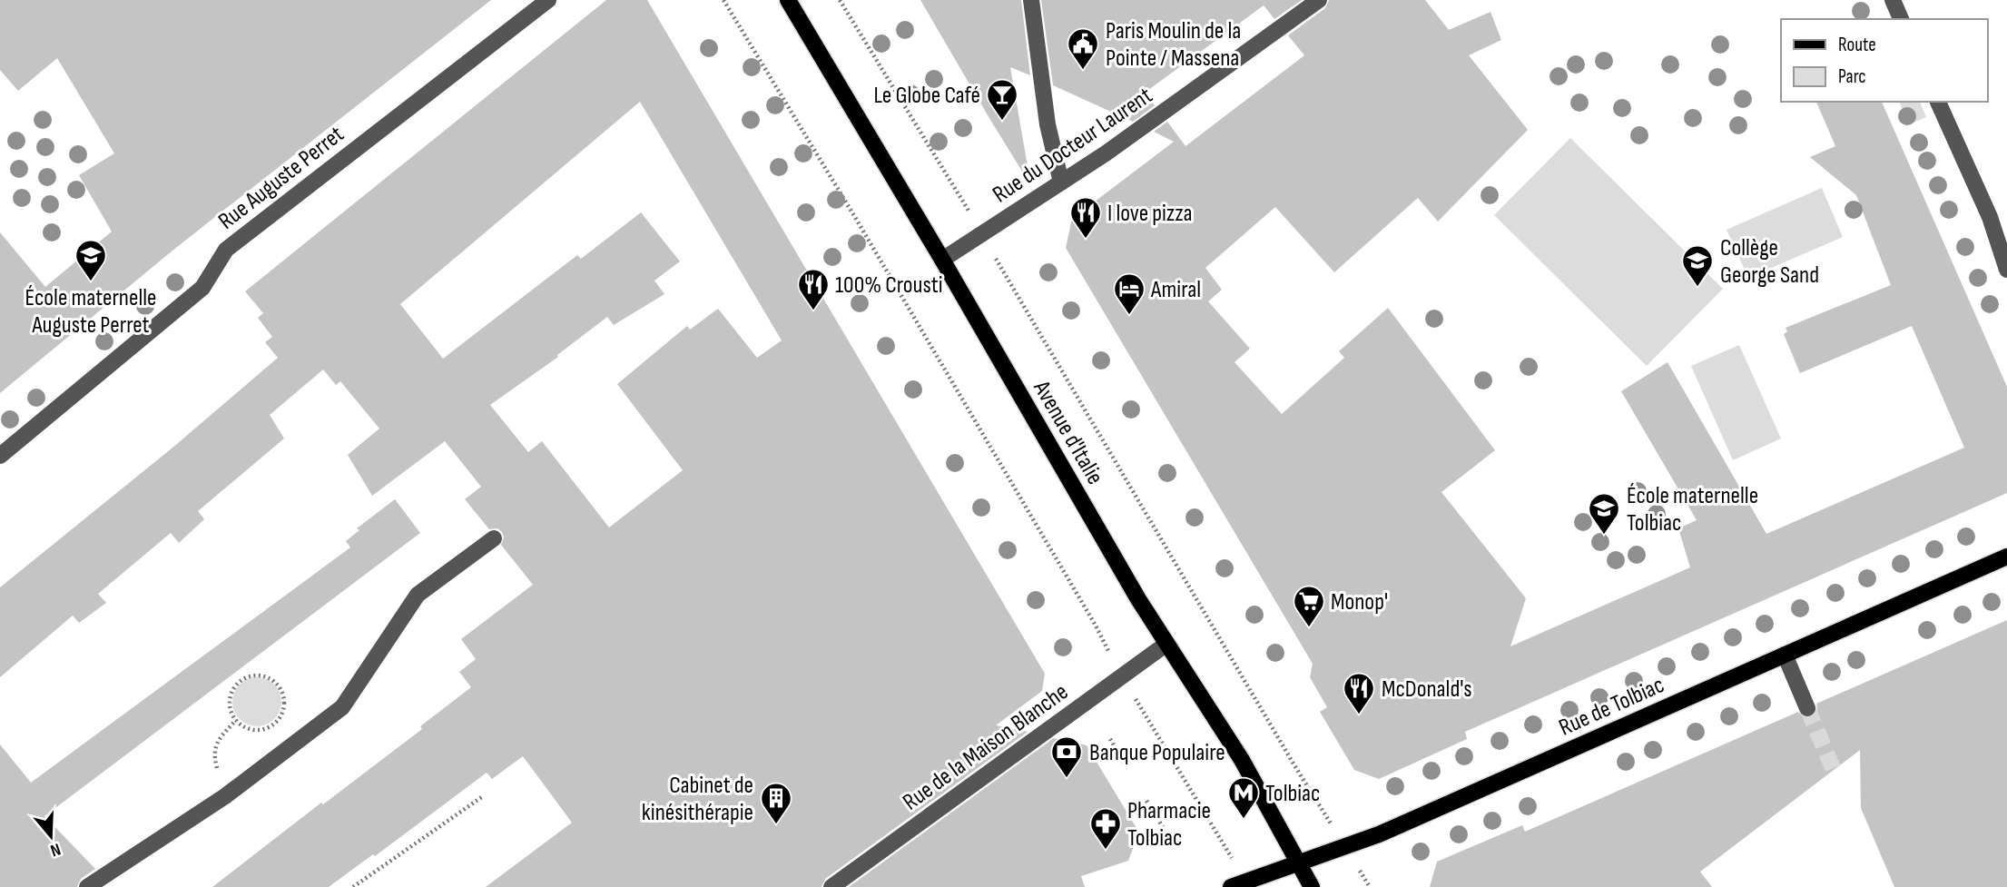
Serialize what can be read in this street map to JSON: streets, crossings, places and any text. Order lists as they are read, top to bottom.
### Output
{
  "streets": {
    "main road": ["Avenue d'Italie", "Rue de Tolbiac"],
    "street": ["Rue du Docteur Laurent", "Rue Auguste Perret", "Rue de la Maison Blanche"]
  },
  "crossings": [
    ["Rue du Docteur Laurent", "Avenue d'Italie"],
    ["Avenue d'Italie", "Rue de Tolbiac"],
    ["Avenue d'Italie", "Rue de la Maison Blanche"]
  ],
  "places": {
    "public building": ["Paris Moulin de la Pointe / Massena"],
    "bar": ["Le Globe Café"],
    "restaurant": ["I love pizza", "100% Crousti", "McDonald's"],
    "school or university": ["École maternelle Auguste Perret", "Collège George Sand", "École maternelle Tolbiac"],
    "hotel": ["Amiral"],
    "supermarket": ["Monop'"],
    "bank": ["Banque Populaire"],
    "metro station": ["Tolbiac"],
    "building": ["Cabinet de kinésithérapie"],
    "pharmacy": ["Pharmacie Tolbiac"]
  },
  "legend": ["Route", "Parc"],
  "north": "bottom"
}
